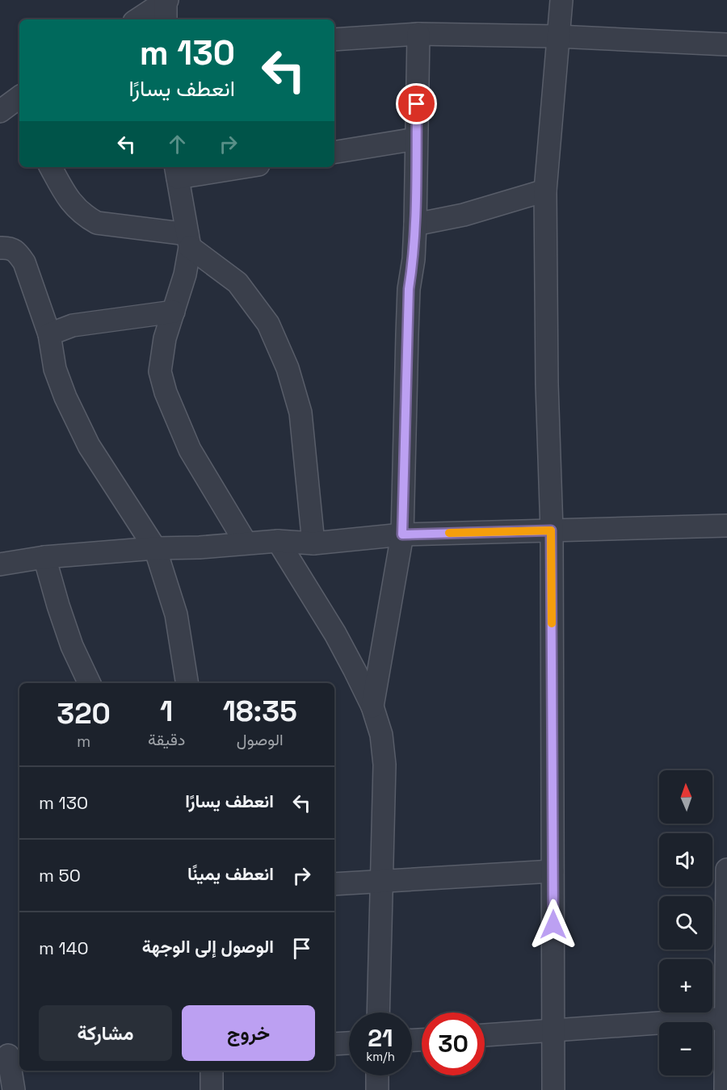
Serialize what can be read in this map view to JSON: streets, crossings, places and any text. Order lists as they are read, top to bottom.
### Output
{
  "north": "top",
  "page": {
    "turn": ["130 m", "انعطف يسارًا"],
    "eta": [
      "18:35",
      "الوصول",
      "1",
      "دقيقة",
      "320",
      "m"
    ],
    "list": [
      {
        "name": "انعطف يسارًا",
        "value": "130 m"
      },
      {
        "name": "انعطف يمينًا",
        "value": "50 m"
      },
      {
        "name": "الوصول إلى الوجهة",
        "value": "140 m"
      }
    ],
    "map_buttons": ["+", "−"],
    "buttons": ["خروج", "مشاركة"],
    "speed": "21 km/h",
    "limit": "30"
  }
}
